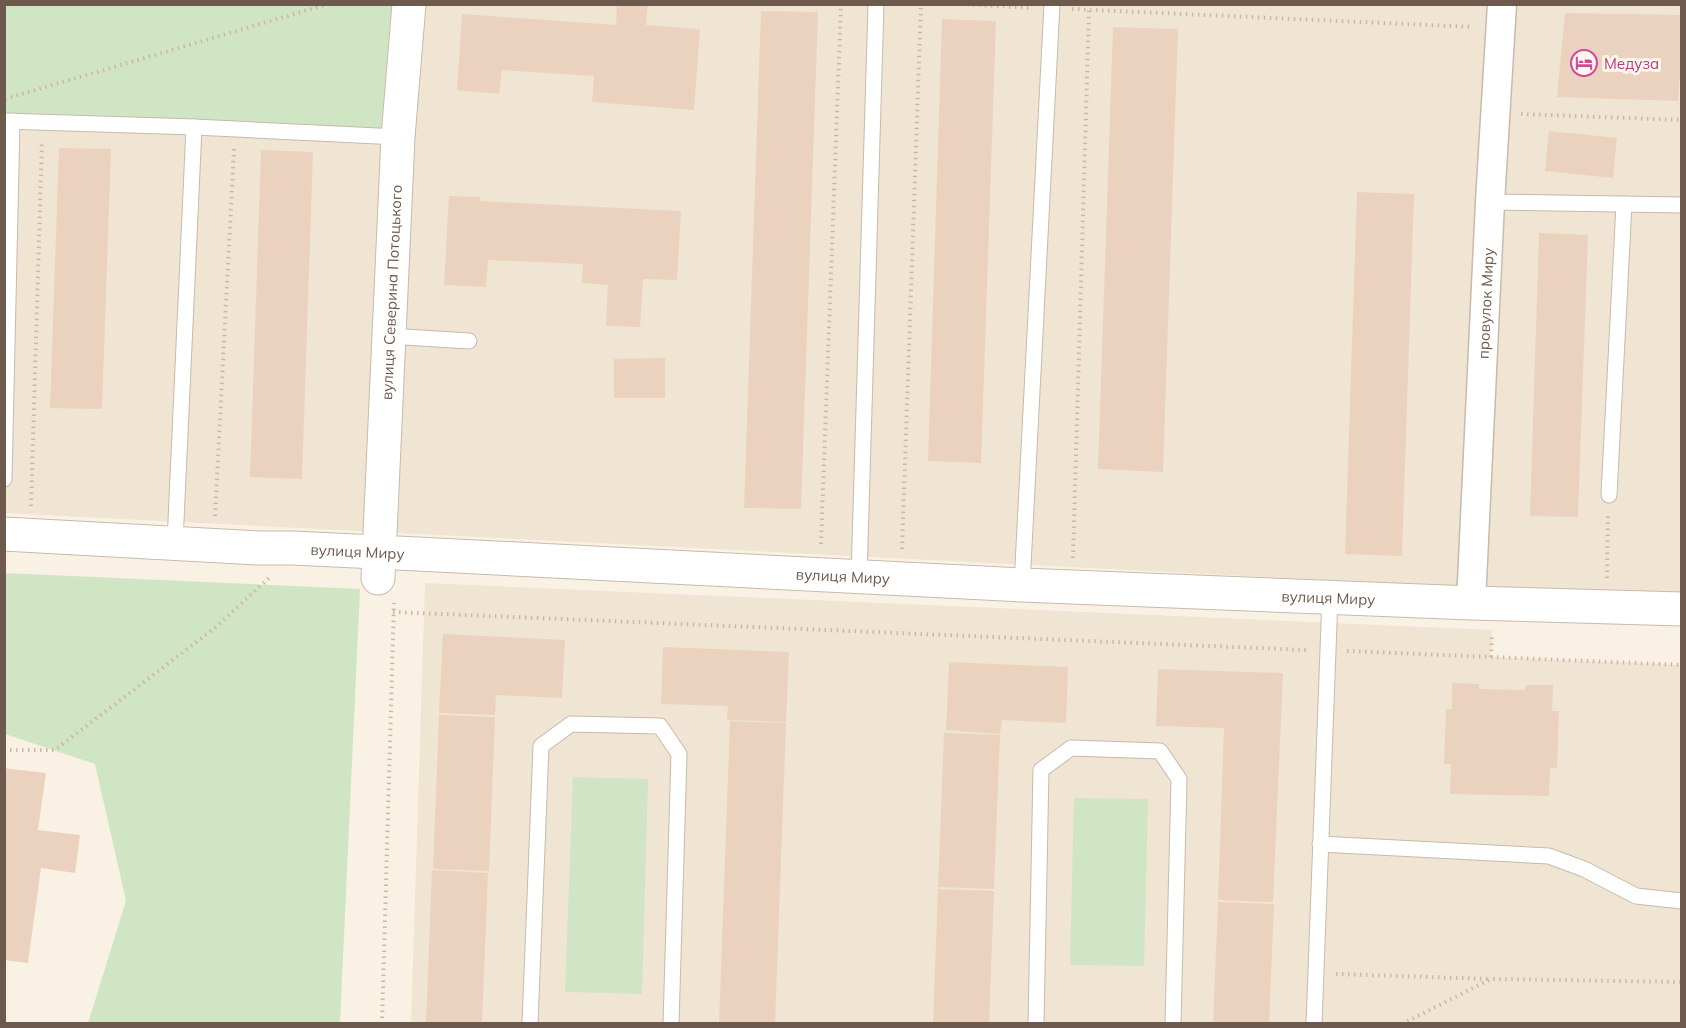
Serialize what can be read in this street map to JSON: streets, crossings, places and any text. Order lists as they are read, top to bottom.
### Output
{
  "streets": {
    "street": ["вулиця Северина Потоцького", "провулок Миру", "вулиця Миру"]
  },
  "crossings": [
    ["вулиця Северина Потоцького", "вулиця Миру"],
    ["провулок Миру", "вулиця Миру"]
  ],
  "places": {
    "hotel": ["Медуза"]
  }
}
